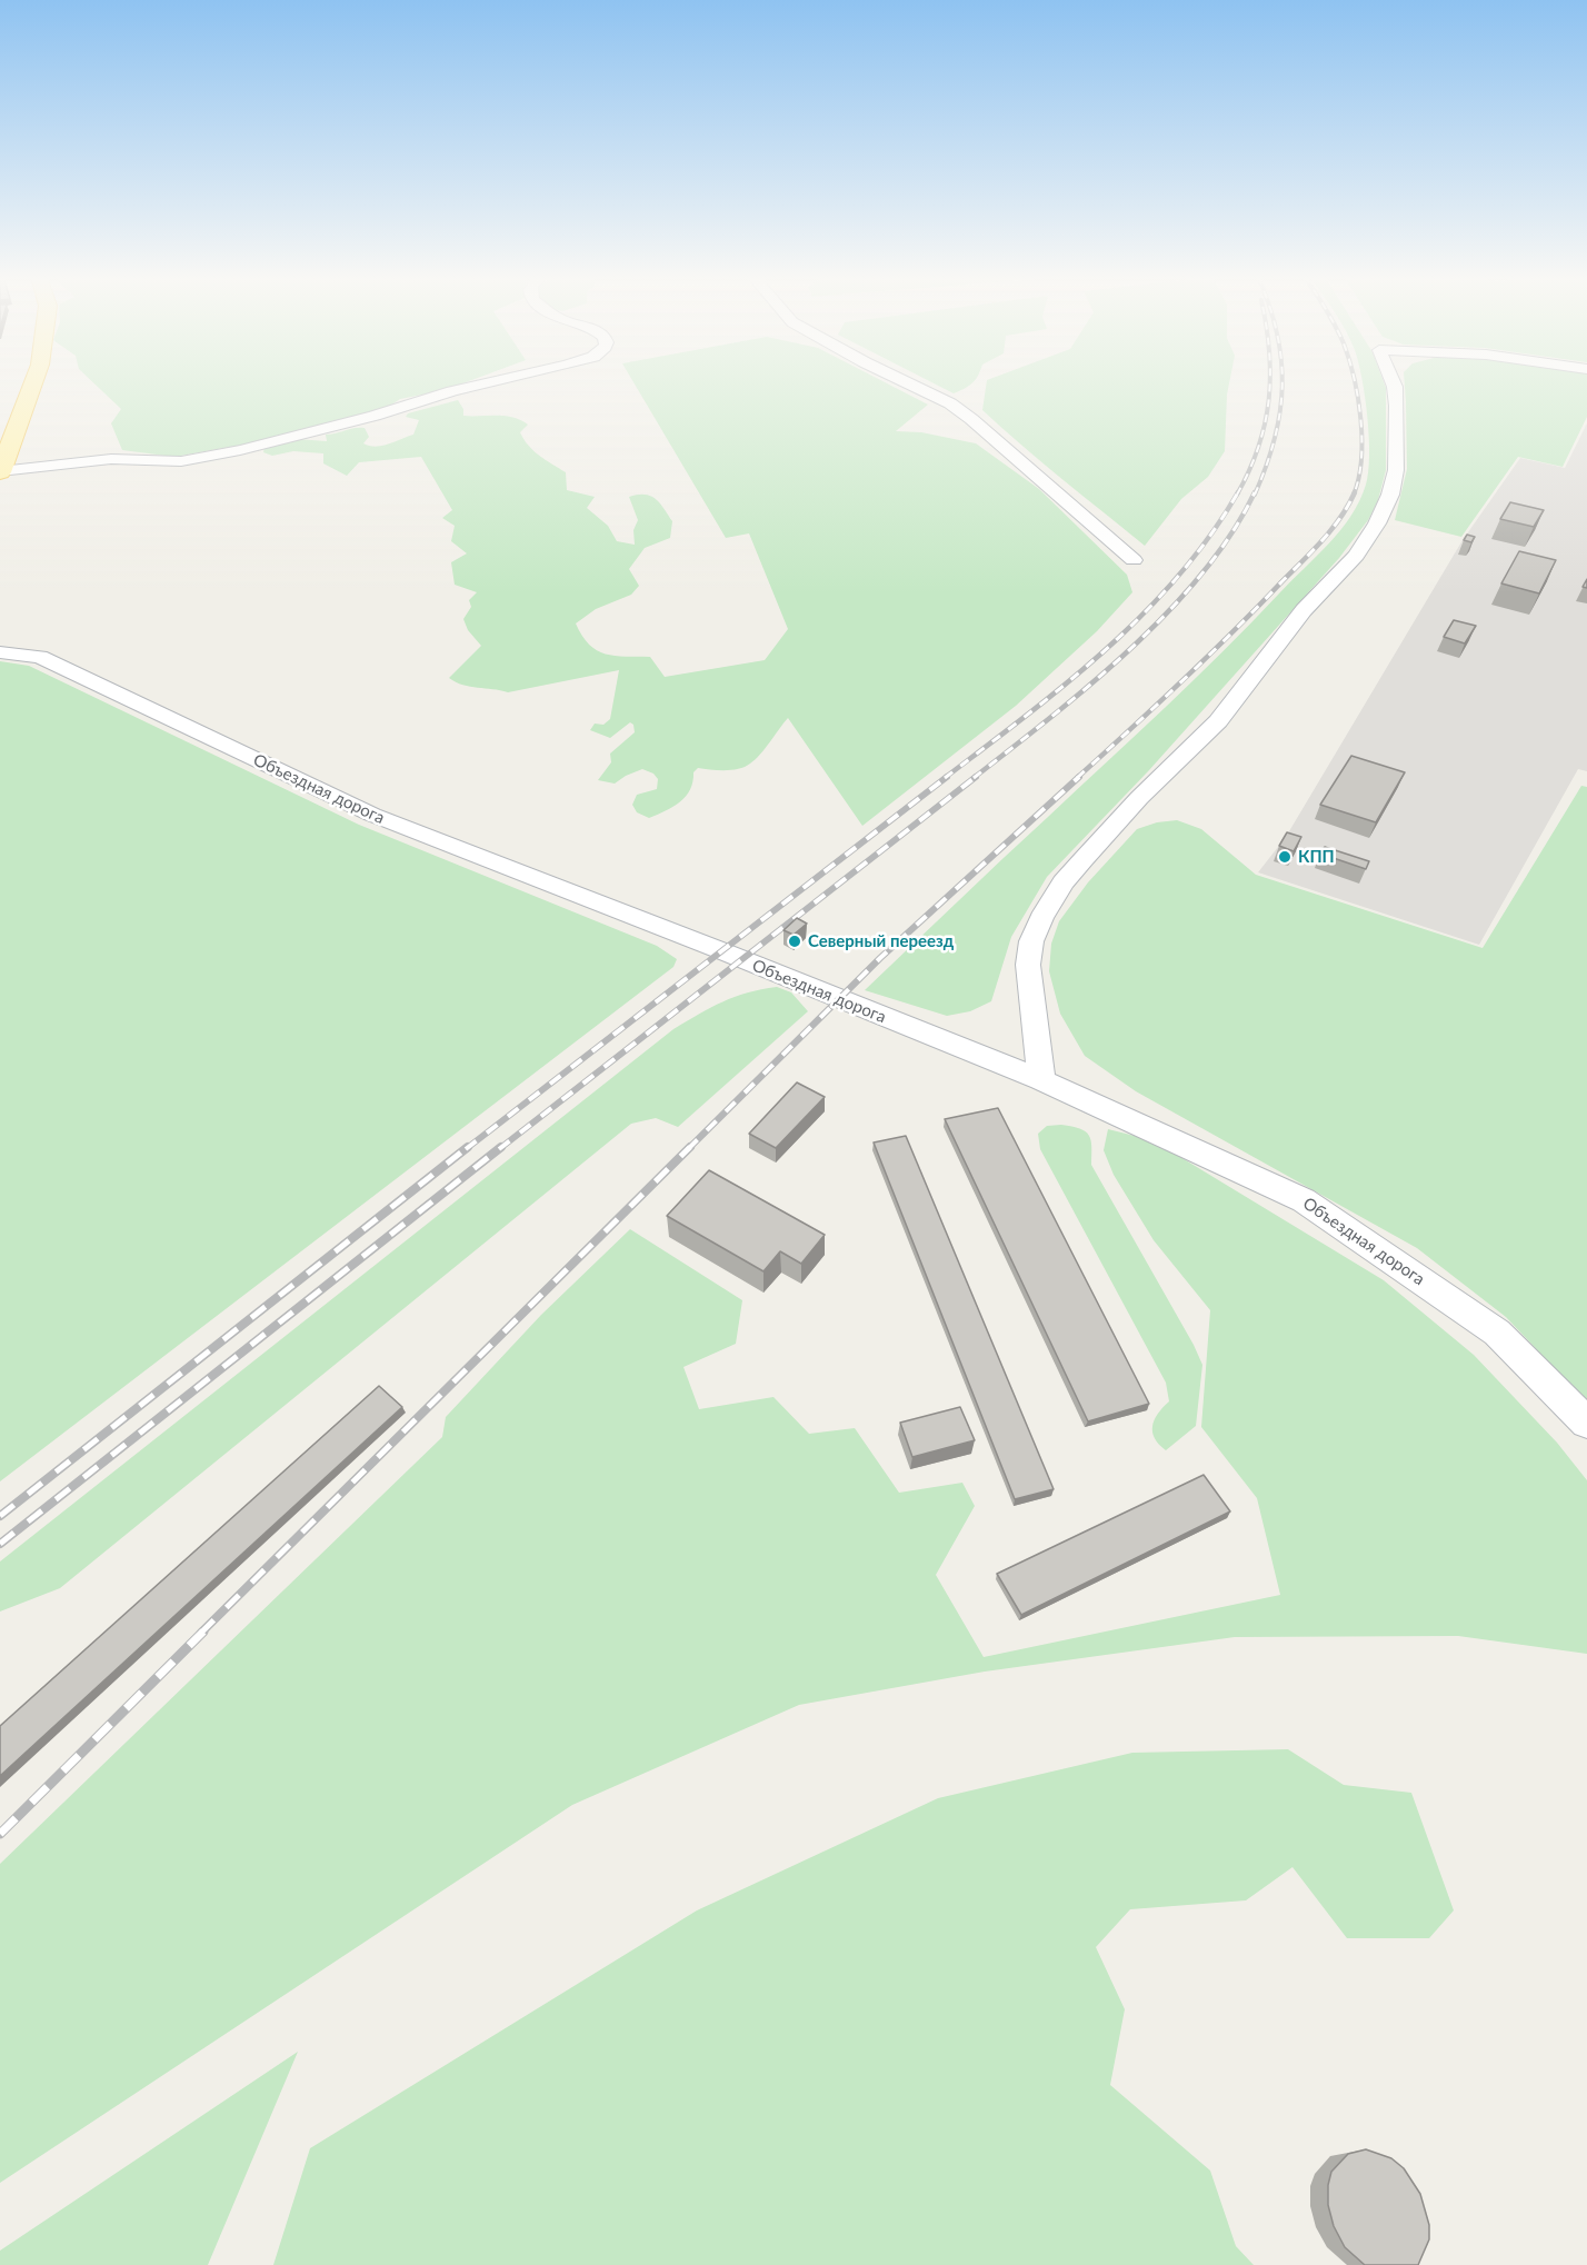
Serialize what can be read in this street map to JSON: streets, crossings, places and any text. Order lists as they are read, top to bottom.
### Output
{
  "streets": {
    "street": ["Объездная дорога"]
  },
  "places": ["КПП", "Северный переезд"]
}
